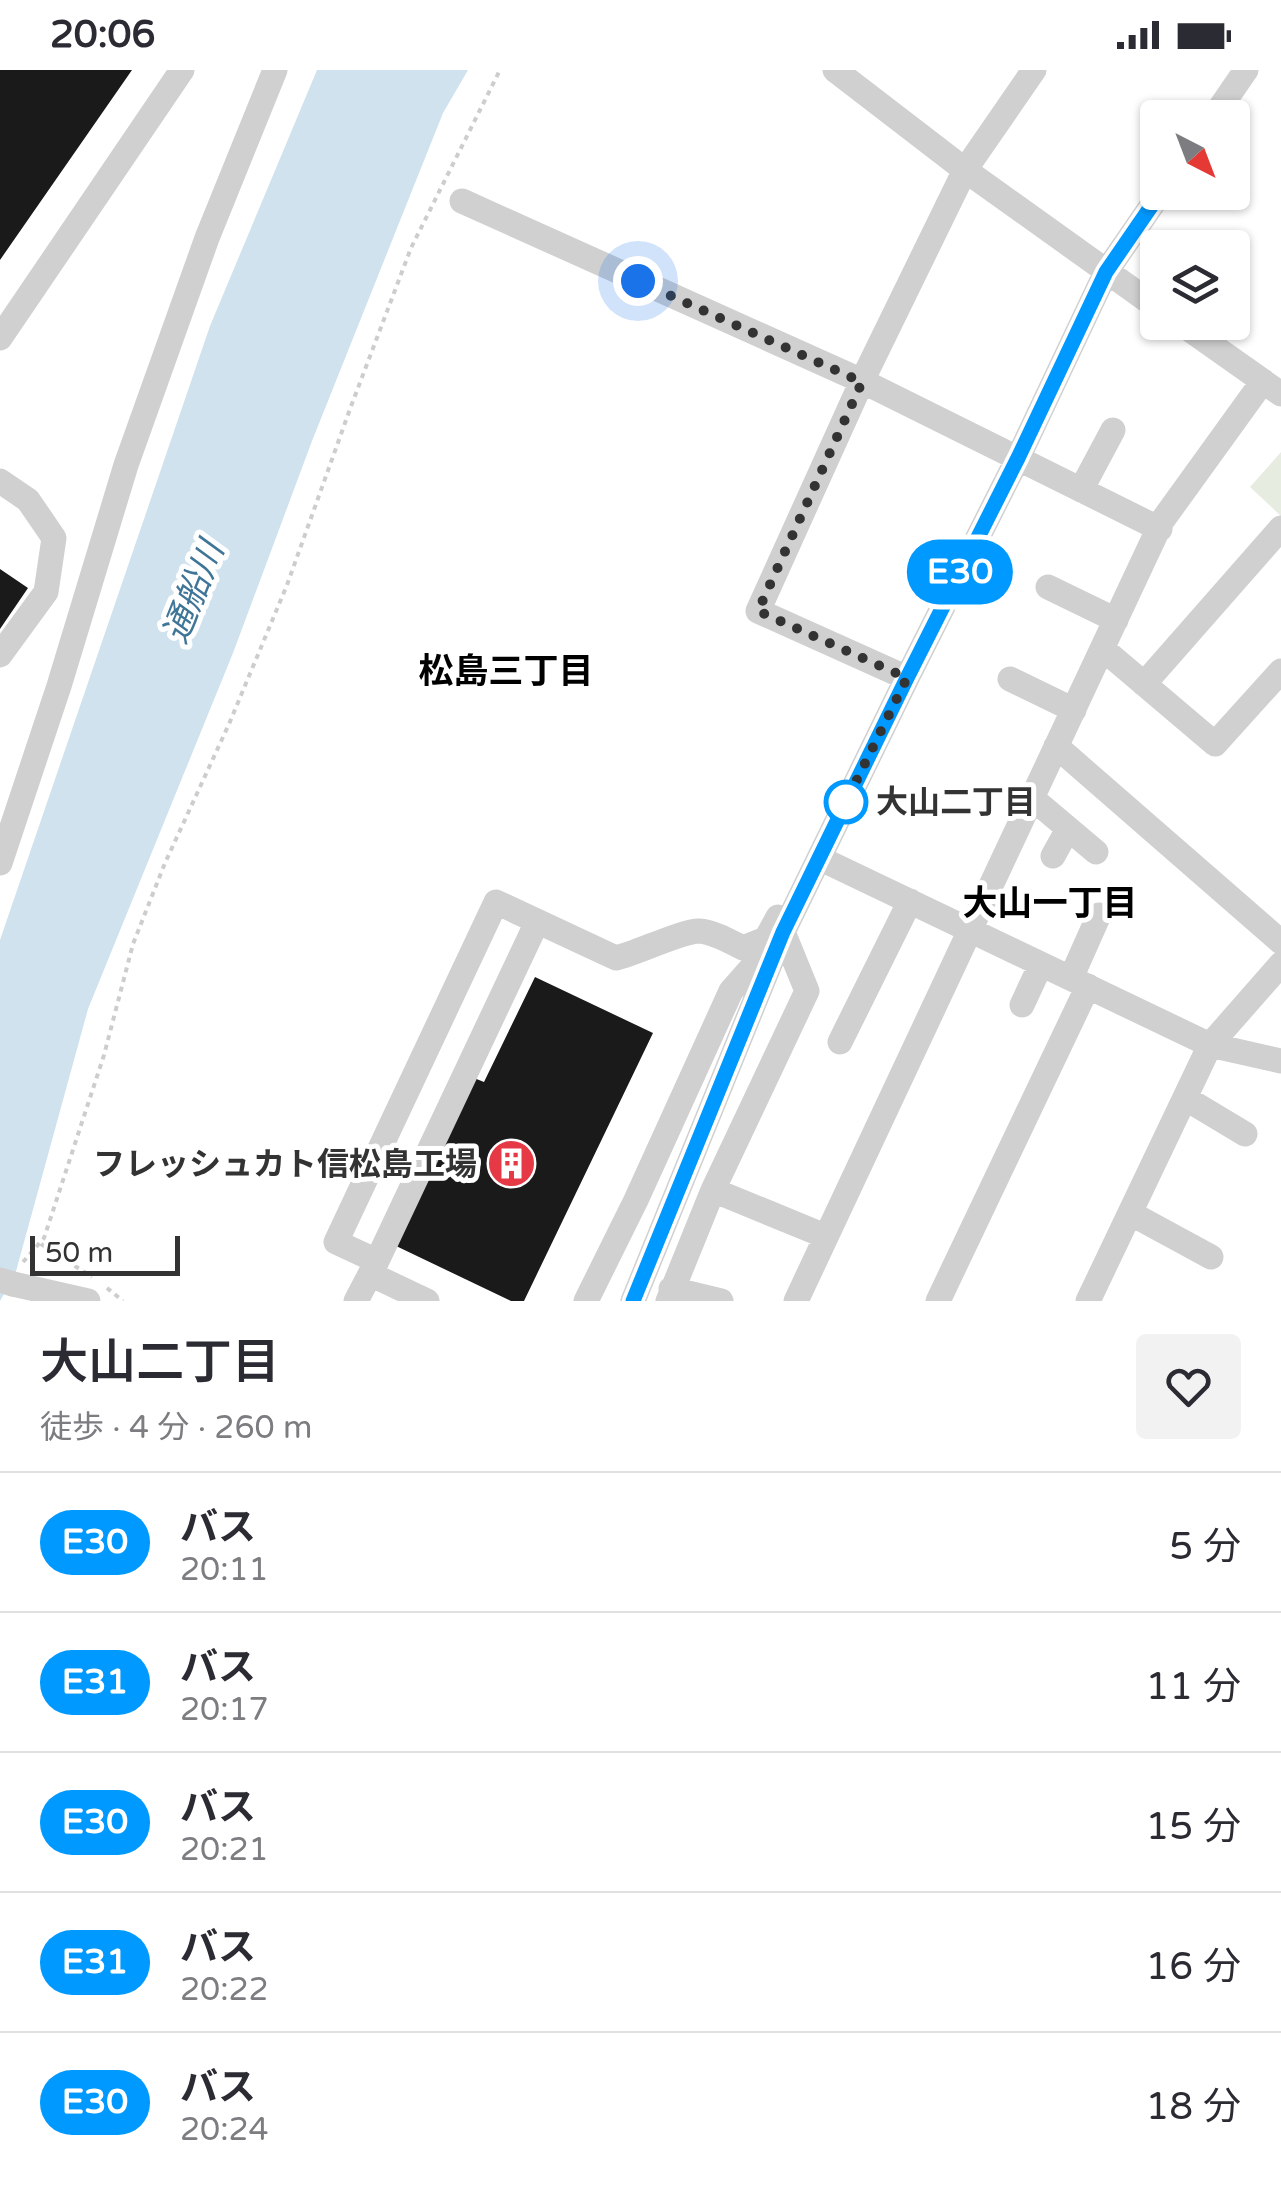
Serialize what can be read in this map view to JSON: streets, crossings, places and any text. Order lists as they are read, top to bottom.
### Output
{
  "districts": ["松島三丁目", "大山一丁目"],
  "water": ["通船川"],
  "places": {
    "other": ["大山二丁目"],
    "building": ["フレッシュカト信松島工場"]
  },
  "lines": ["bus line E30"],
  "scale_bar": "50 m",
  "north": "bottom right",
  "page": {
    "status": "20:06",
    "on_map": "E30",
    "scale": "50 m",
    "heading": ["大山二丁目", "徒歩 · 4 分 · 260 m"],
    "list": [
      {
        "mark": "E30",
        "name": "バス",
        "note": "20:11",
        "value": "5 分"
      },
      {
        "mark": "E31",
        "name": "バス",
        "note": "20:17",
        "value": "11 分"
      },
      {
        "mark": "E30",
        "name": "バス",
        "note": "20:21",
        "value": "15 分"
      },
      {
        "mark": "E31",
        "name": "バス",
        "note": "20:22",
        "value": "16 分"
      },
      {
        "mark": "E30",
        "name": "バス",
        "note": "20:24",
        "value": "18 分"
      }
    ]
  }
}
